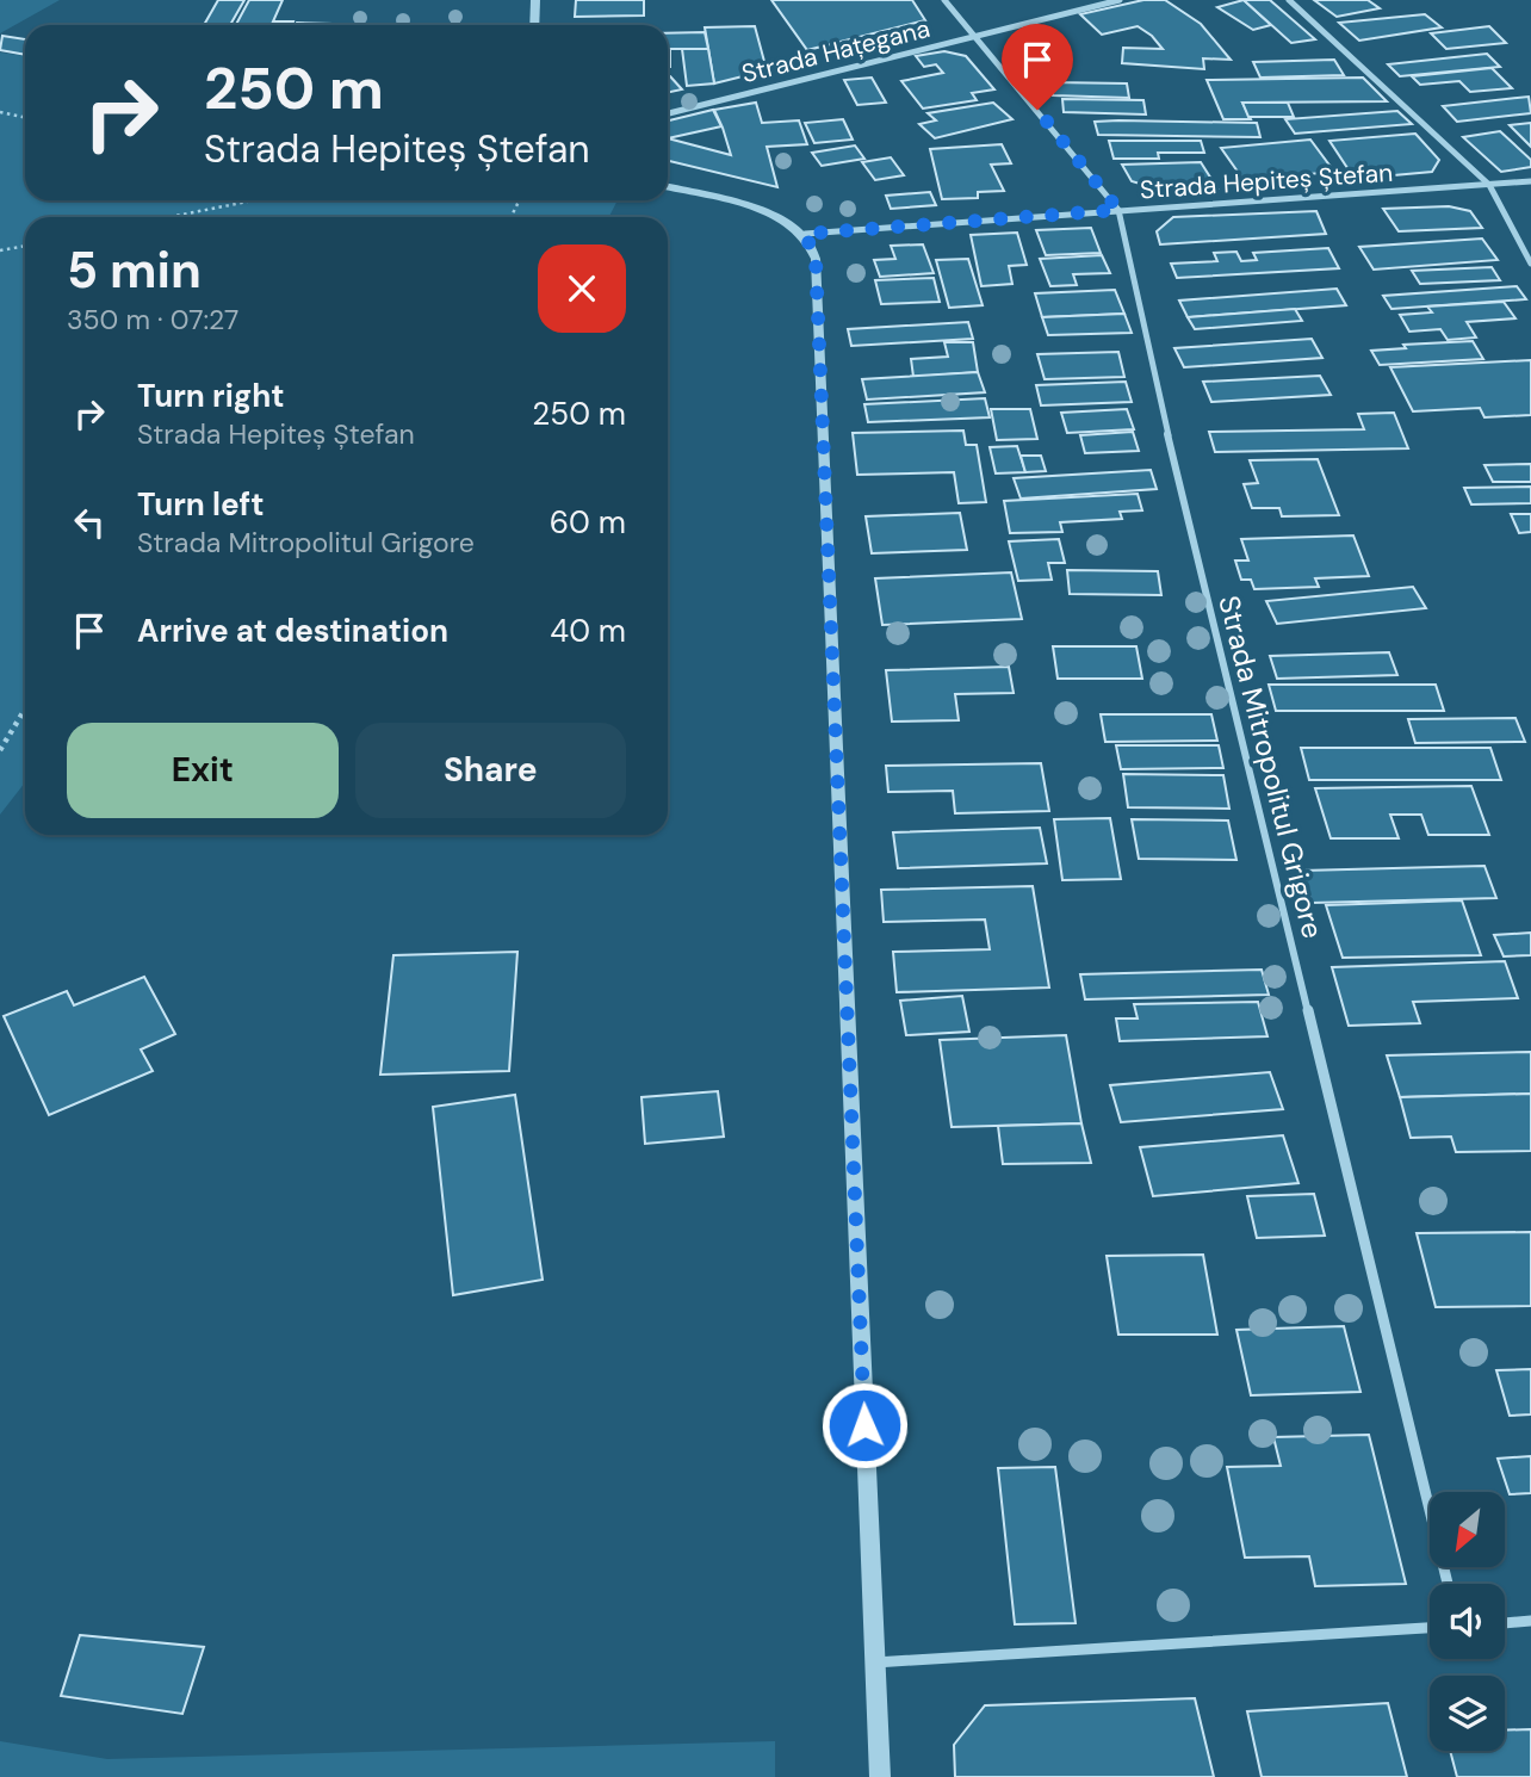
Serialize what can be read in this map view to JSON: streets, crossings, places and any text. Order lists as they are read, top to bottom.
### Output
{
  "streets": {
    "street": ["Strada Hațegana", "Strada Hepiteș Ștefan", "Strada Mitropolitul Grigore"]
  },
  "crossings": [
    ["Strada Hațegana", "Strada Mitropolitul Grigore"],
    ["Strada Hepiteș Ștefan", "Strada Mitropolitul Grigore"]
  ],
  "north": "bottom left",
  "page": {
    "turn": ["250 m", "Strada Hepiteș Ștefan"],
    "heading": ["5 min", "350 m · 07:27"],
    "list": [
      {
        "name": "Turn right",
        "note": "Strada Hepiteș Ștefan",
        "value": "250 m"
      },
      {
        "name": "Turn left",
        "note": "Strada Mitropolitul Grigore",
        "value": "60 m"
      },
      {
        "name": "Arrive at destination",
        "value": "40 m"
      }
    ],
    "buttons": ["Exit", "Share"]
  }
}
